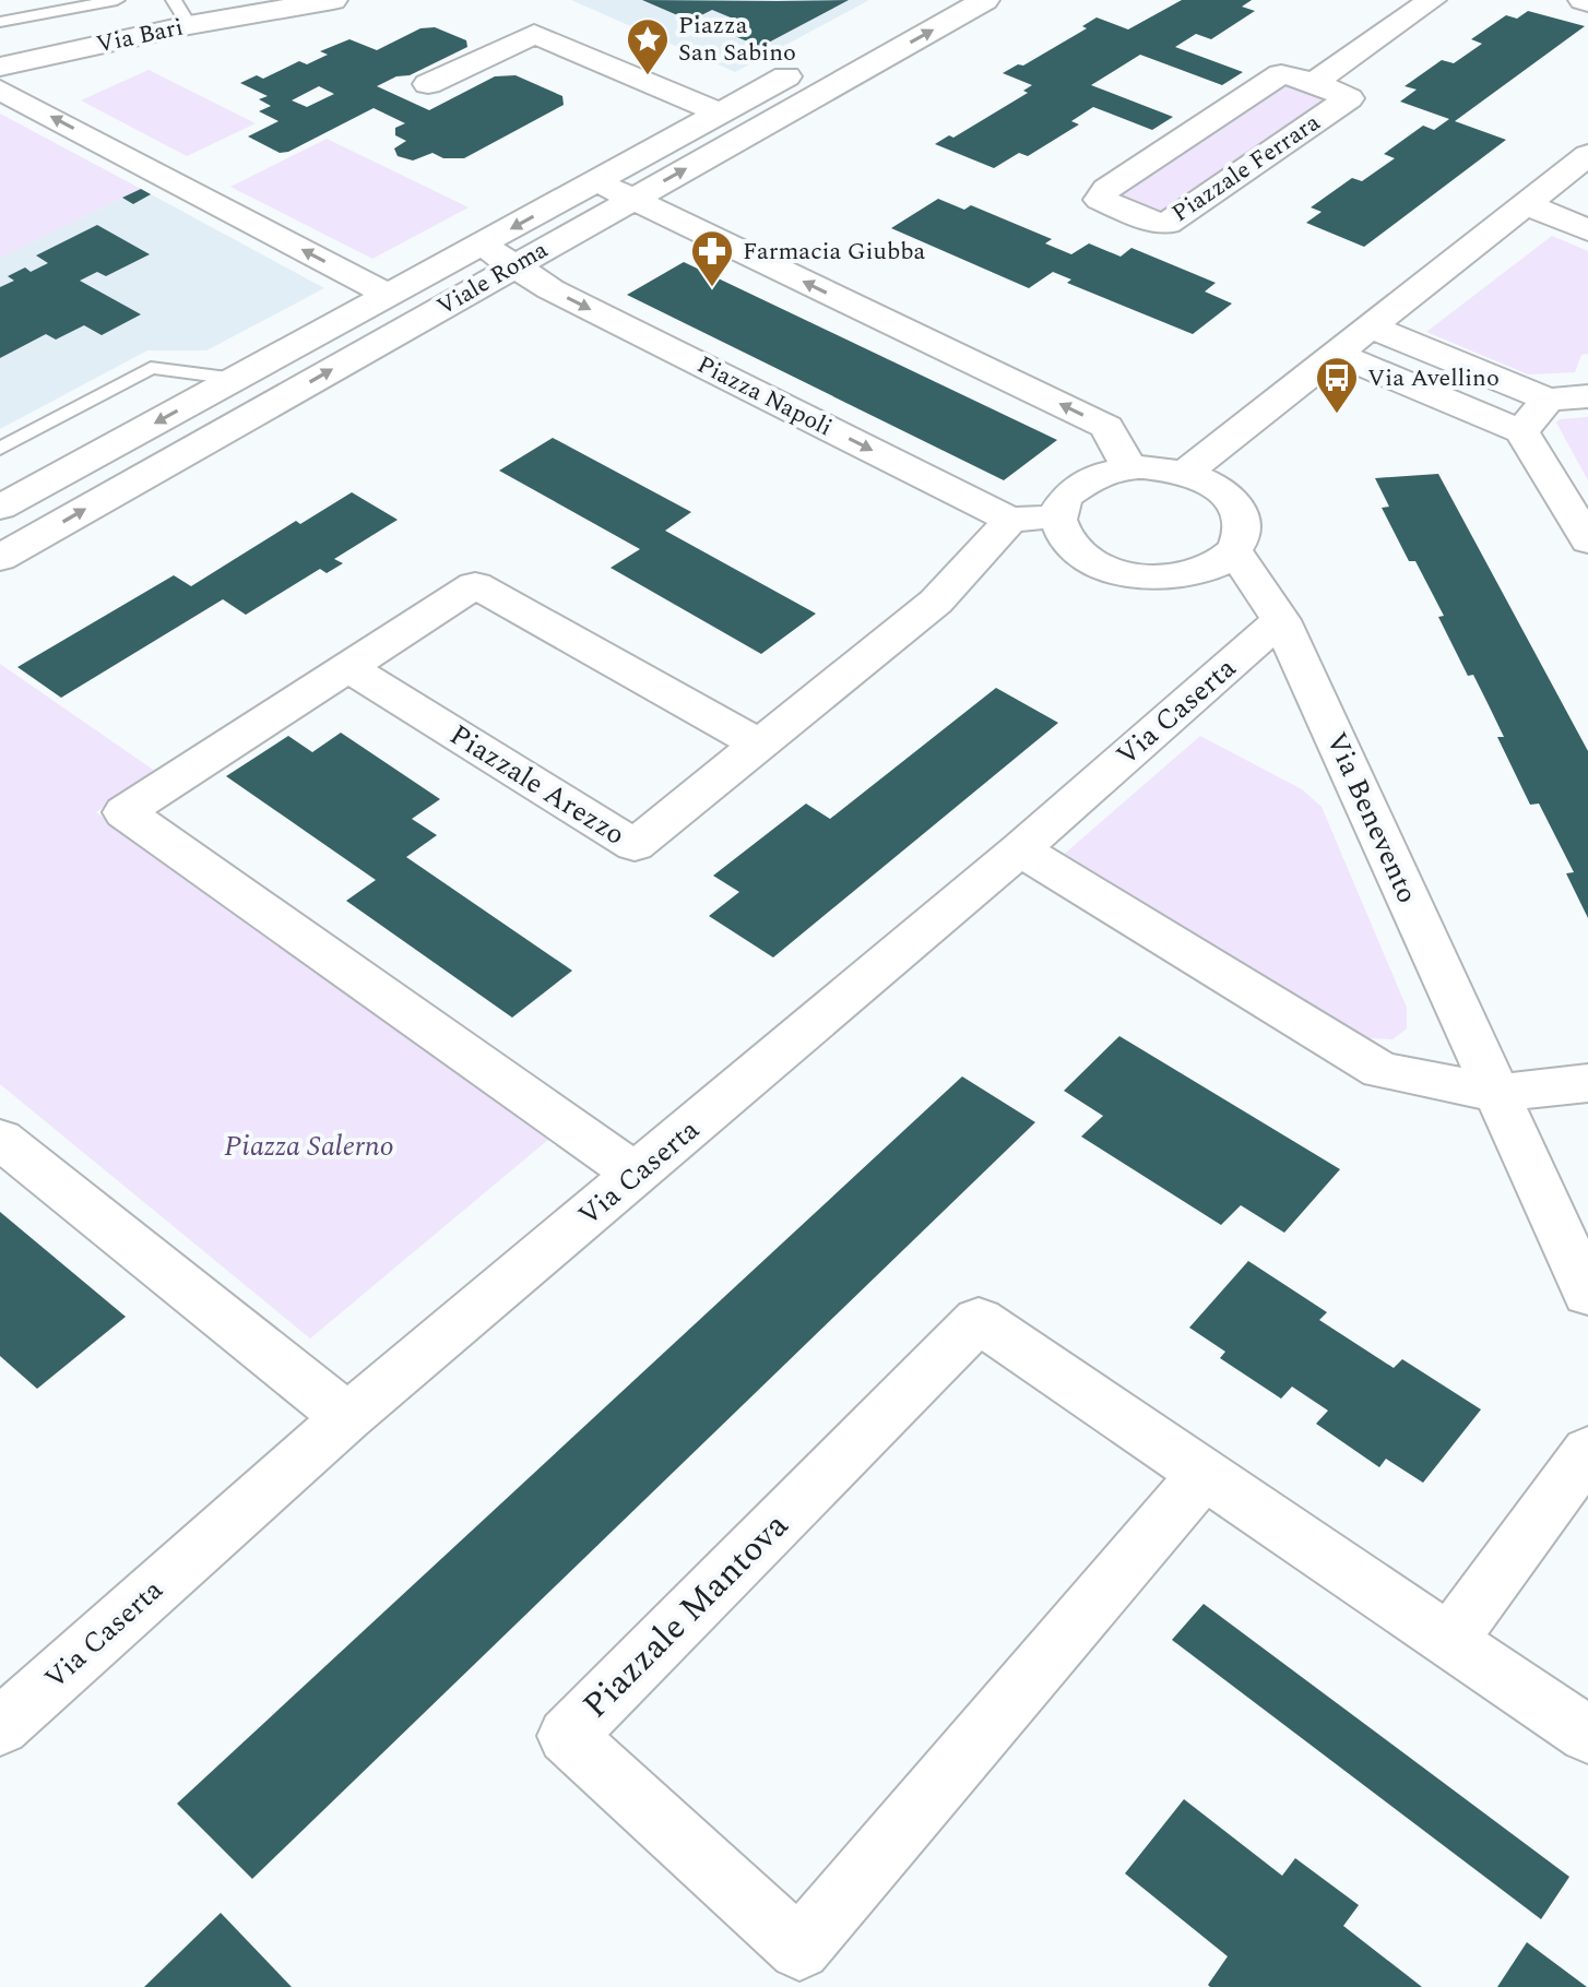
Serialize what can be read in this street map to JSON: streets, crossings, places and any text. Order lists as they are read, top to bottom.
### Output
{
  "streets": {
    "street": [
      "Via Bari",
      "Piazzale Ferrara",
      "Viale Roma",
      "Piazza Napoli",
      "Via Caserta",
      "Piazzale Arezzo",
      "Via Benevento",
      "Piazzale Mantova"
    ]
  },
  "crossings": [
    ["Viale Roma", "Piazza Napoli"],
    ["Piazza Napoli", "Piazzale Arezzo"],
    ["Via Caserta", "Via Benevento"]
  ],
  "parks": ["Piazza Salerno"],
  "places": {
    "place": ["Piazza San Sabino"],
    "pharmacy": ["Farmacia Giubba"],
    "bus stop": ["Via Avellino"]
  }
}
